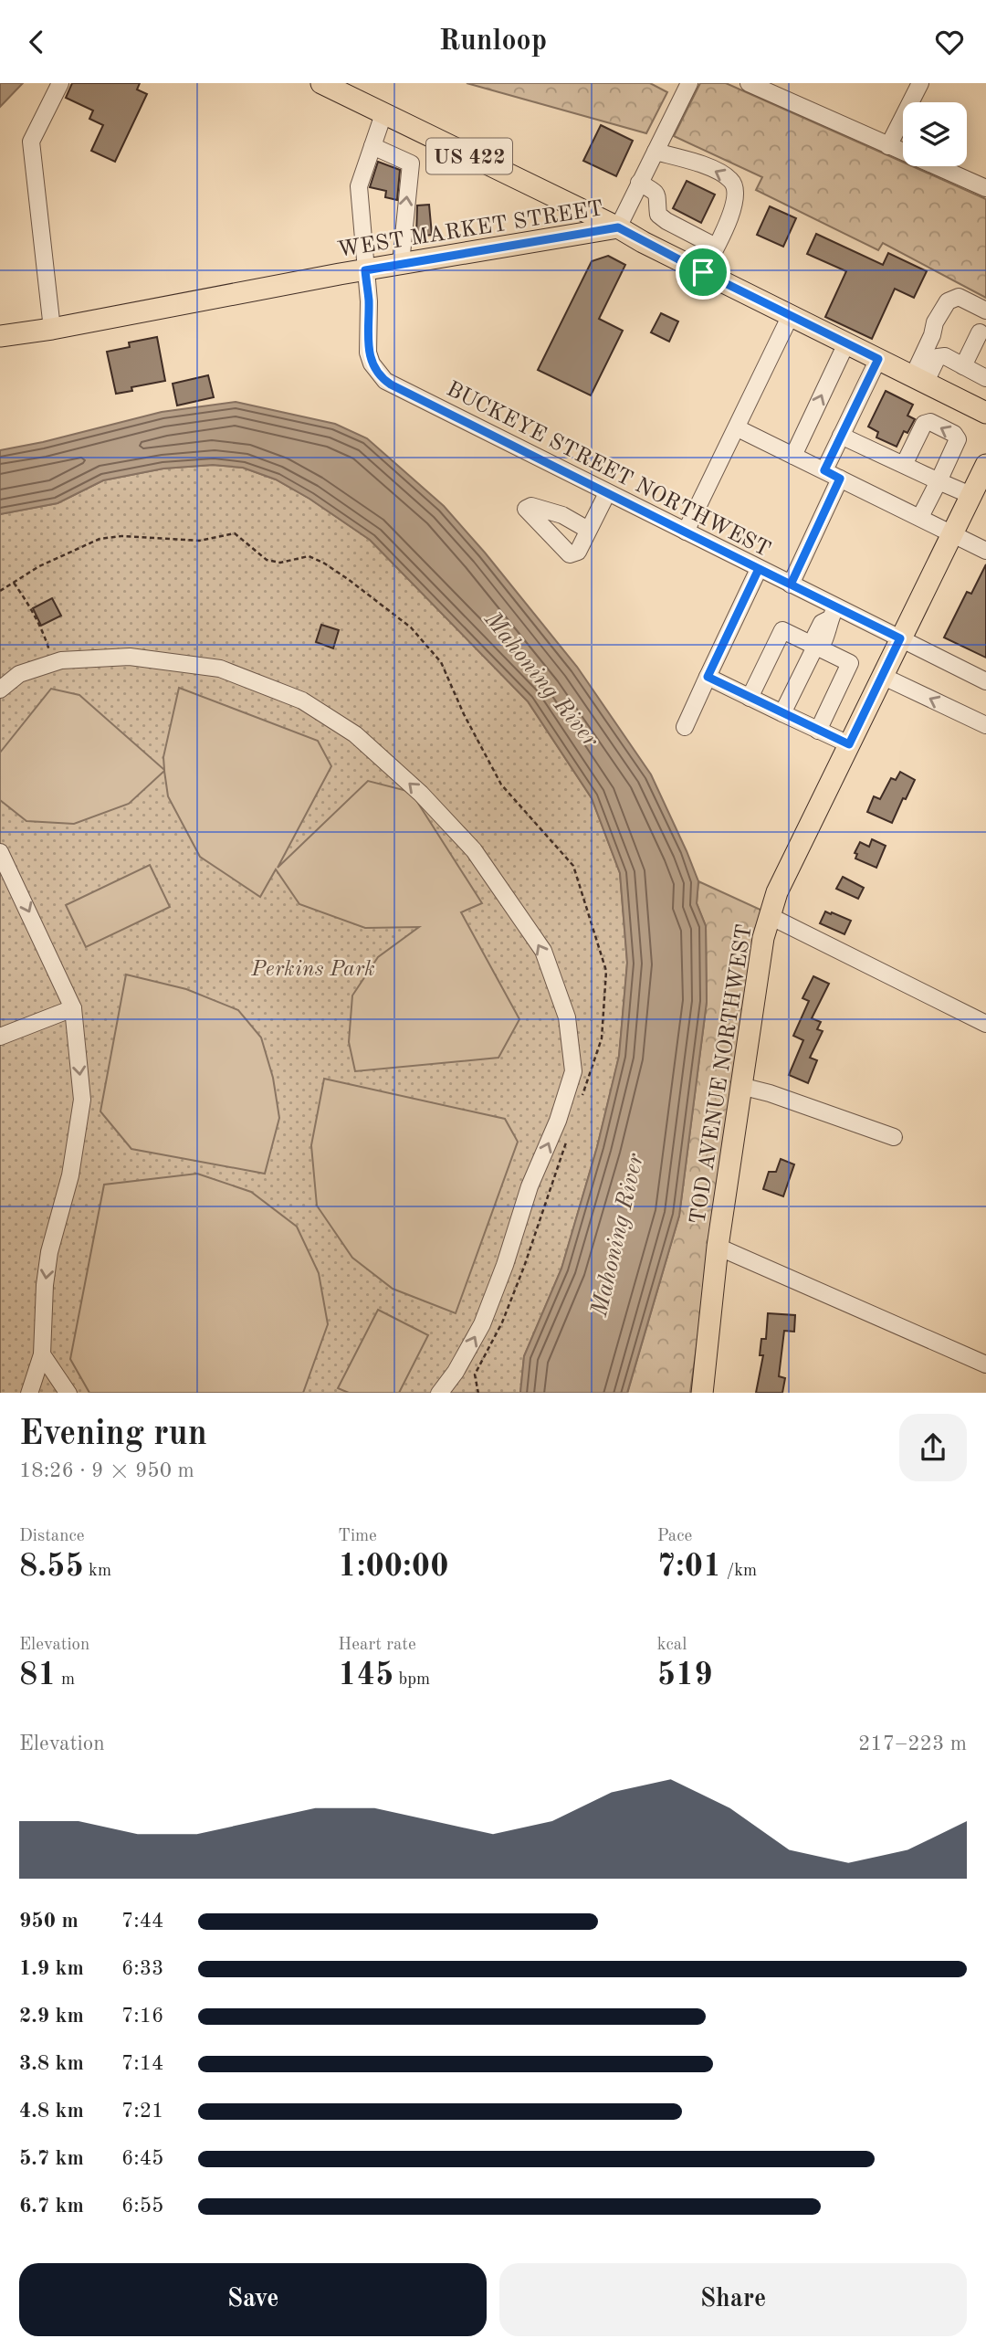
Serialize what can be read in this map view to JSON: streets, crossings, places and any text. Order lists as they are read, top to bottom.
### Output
{
  "streets": {
    "main road": ["US 422", "WEST MARKET STREET", "TOD AVENUE NORTHWEST"],
    "street": ["BUCKEYE STREET NORTHWEST"]
  },
  "crossings": [
    ["US 422", "WEST MARKET STREET"],
    ["US 422", "BUCKEYE STREET NORTHWEST"],
    ["WEST MARKET STREET", "BUCKEYE STREET NORTHWEST"],
    ["BUCKEYE STREET NORTHWEST", "TOD AVENUE NORTHWEST"]
  ],
  "water": ["Mahoning River"],
  "parks": ["Perkins Park"],
  "page": {
    "header": "Runloop",
    "heading": ["Evening run", "18:26 · 9 × 950 m"],
    "stats": [
      ["Distance", "8.55 km"],
      ["Time", "1:00:00"],
      ["Pace", "7:01 /km"],
      ["Elevation", "81 m"],
      ["Heart rate", "145 bpm"],
      ["kcal", "519"]
    ],
    "chart": ["Elevation", "217–223 m"],
    "list": [
      {
        "name": "950 m",
        "note": "7:44"
      },
      {
        "name": "1.9 km",
        "note": "6:33"
      },
      {
        "name": "2.9 km",
        "note": "7:16"
      },
      {
        "name": "3.8 km",
        "note": "7:14"
      },
      {
        "name": "4.8 km",
        "note": "7:21"
      },
      {
        "name": "5.7 km",
        "note": "6:45"
      },
      {
        "name": "6.7 km",
        "note": "6:55"
      }
    ],
    "buttons": ["Save", "Share"]
  }
}
